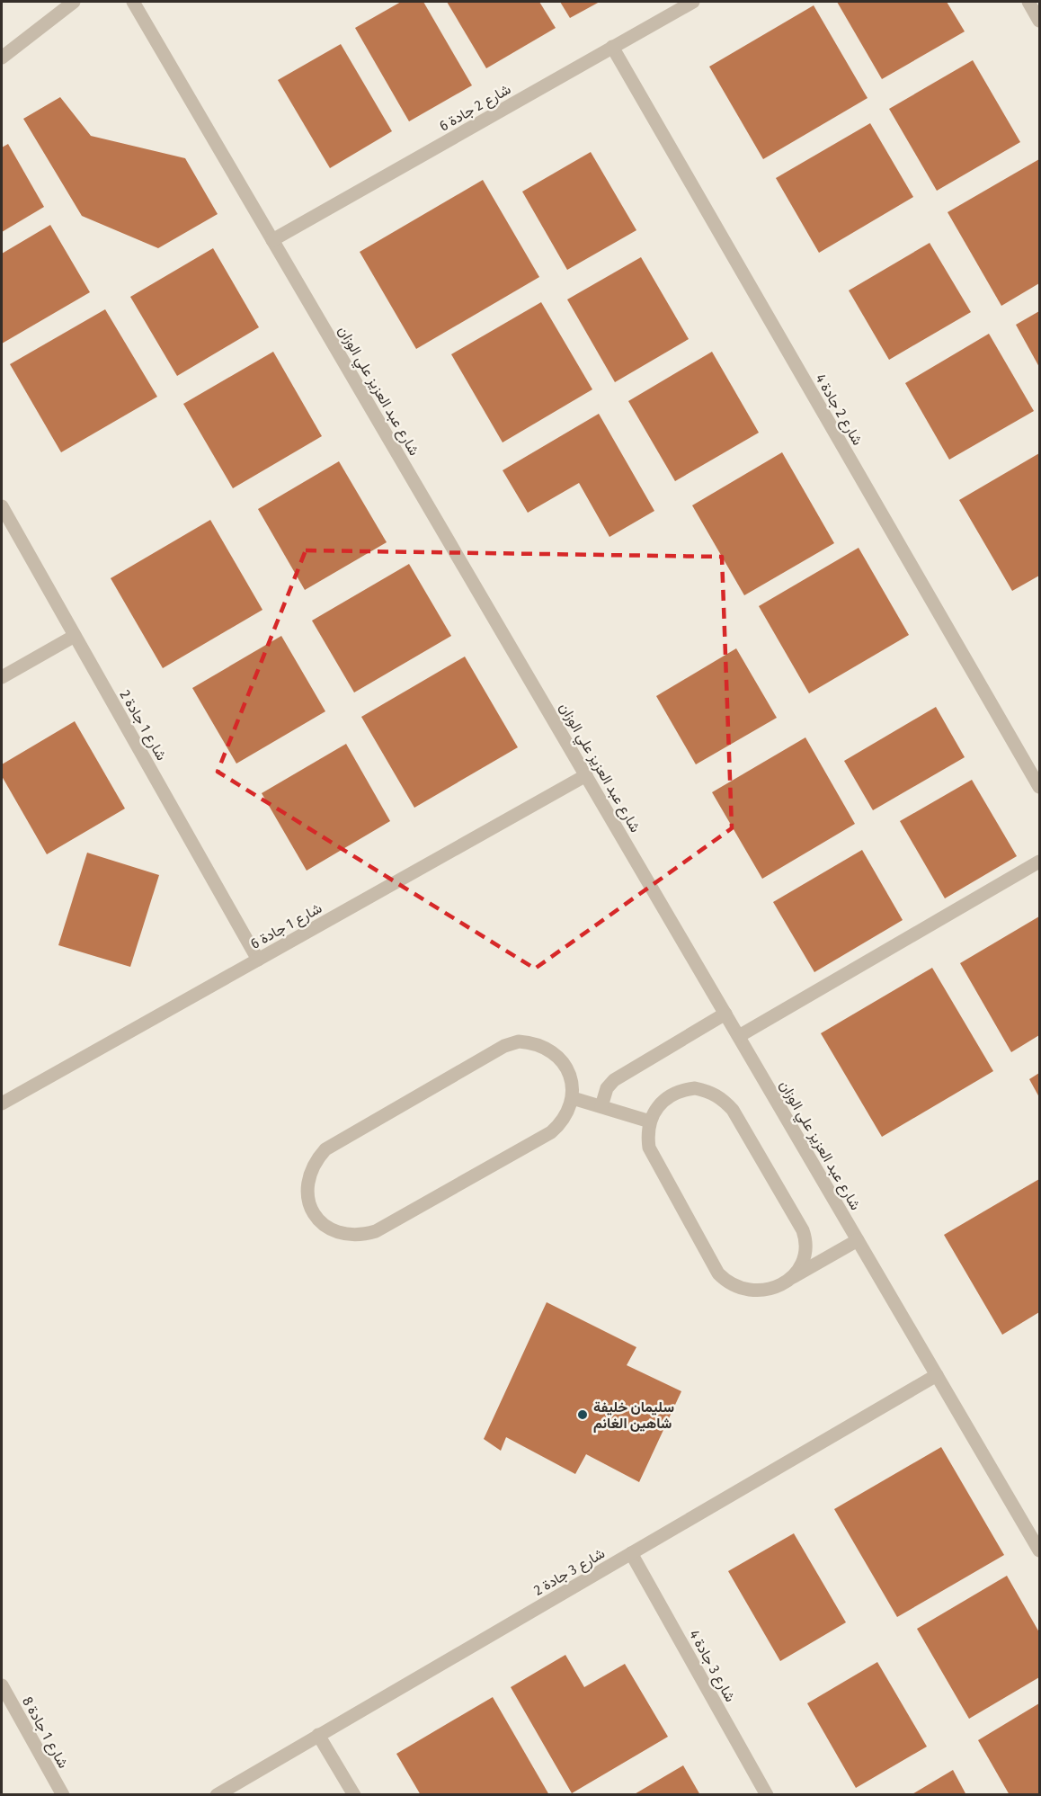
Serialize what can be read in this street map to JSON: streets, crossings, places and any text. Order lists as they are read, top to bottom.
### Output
{
  "streets": {
    "street": [
      "شارع 2 جادة 6",
      "شارع عبد العزيز علي الوزان",
      "شارع 2 جادة 4",
      "شارع 1 جادة 2",
      "شارع 1 جادة 6",
      "شارع 3 جادة 2",
      "شارع 3 جادة 4",
      "شارع 1 جادة 8"
    ]
  },
  "crossings": [
    ["شارع 2 جادة 6", "شارع عبد العزيز علي الوزان"],
    ["شارع 2 جادة 6", "شارع 2 جادة 4"],
    ["شارع عبد العزيز علي الوزان", "شارع 1 جادة 6"],
    ["شارع عبد العزيز علي الوزان", "شارع 3 جادة 2"],
    ["شارع 1 جادة 2", "شارع 1 جادة 6"],
    ["شارع 3 جادة 2", "شارع 3 جادة 4"]
  ],
  "places": ["سليمان خليفة شاهين الغانم"]
}
